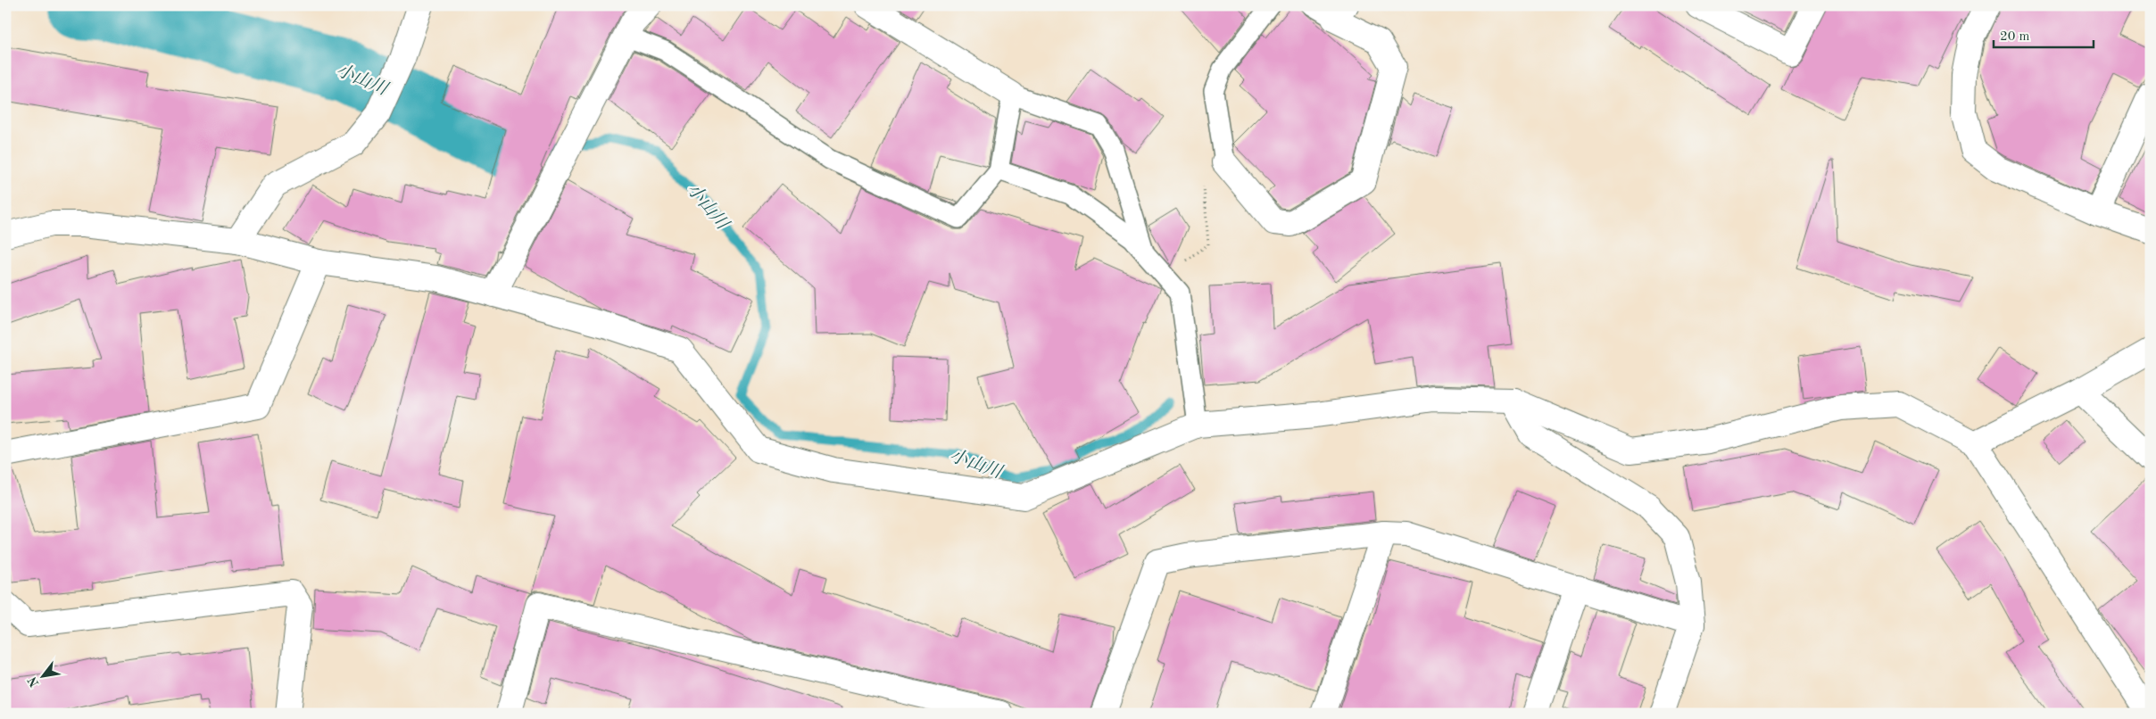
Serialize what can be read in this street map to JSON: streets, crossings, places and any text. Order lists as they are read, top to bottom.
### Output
{
  "water": ["小山川"],
  "scale_bar": "20 m",
  "north": "bottom left"
}
